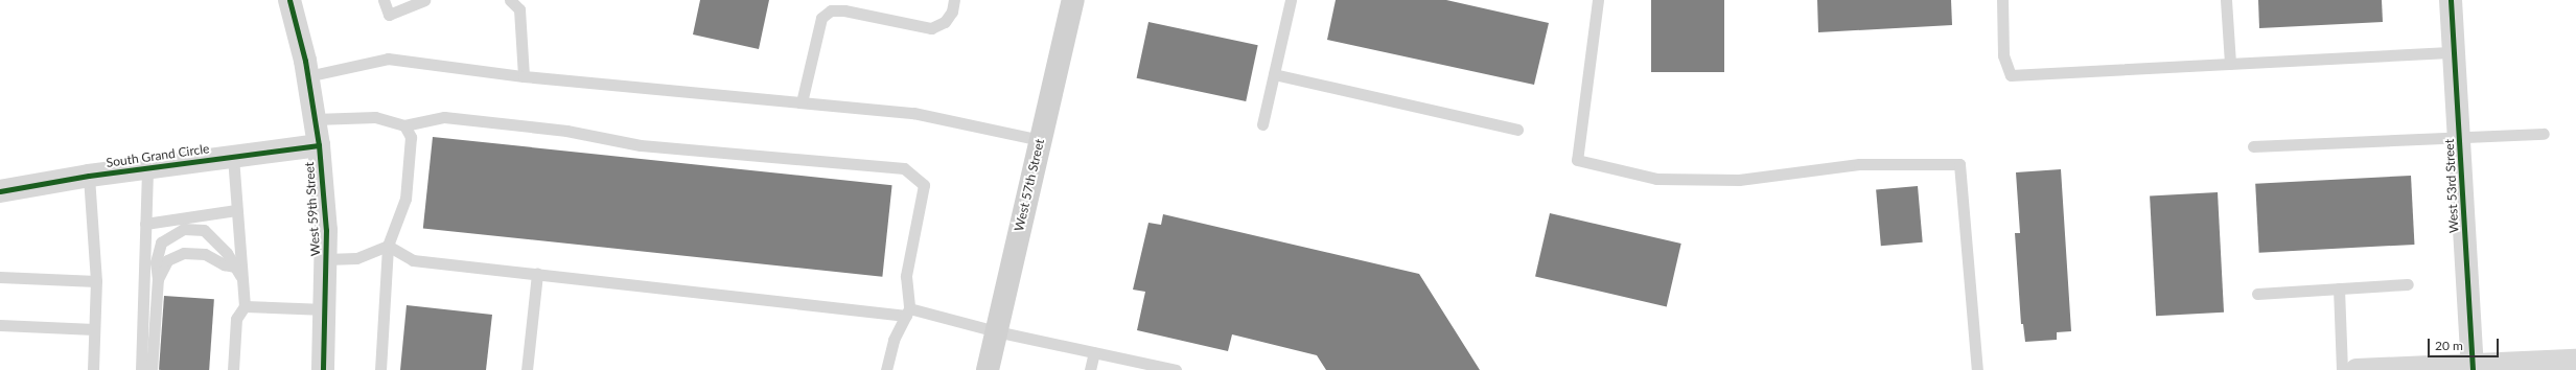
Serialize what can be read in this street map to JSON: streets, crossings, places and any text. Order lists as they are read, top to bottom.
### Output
{
  "streets": {
    "main road": ["West 57th Street"],
    "street": ["South Grand Circle", "West 53rd Street", "West 59th Street"]
  },
  "crossings": [
    ["South Grand Circle", "West 59th Street"]
  ],
  "scale_bar": "20 m"
}
